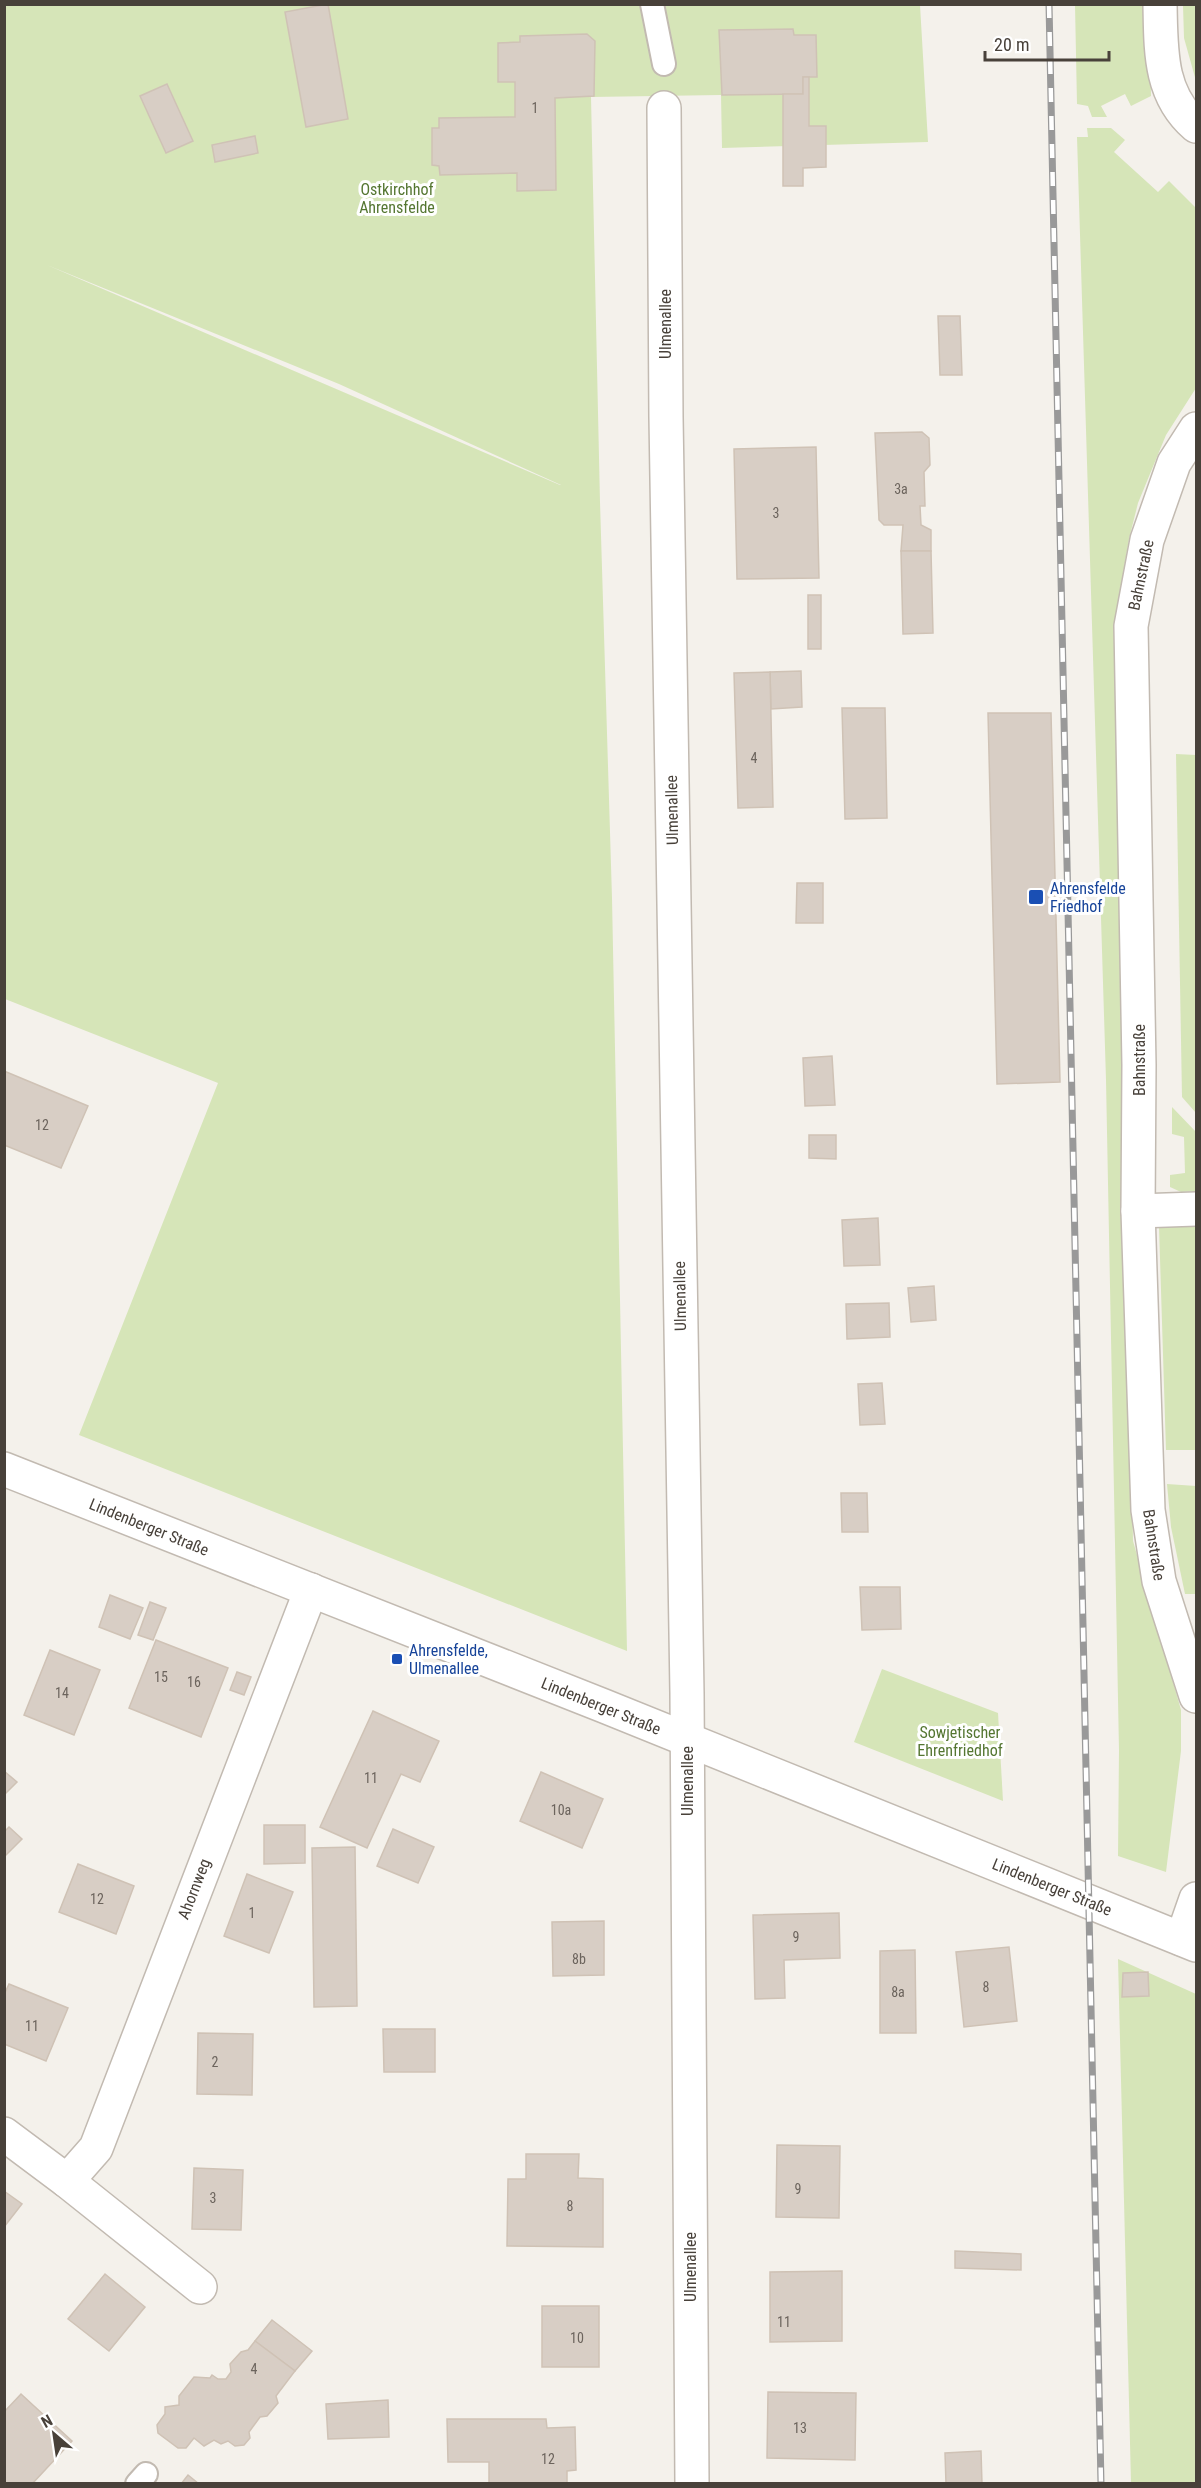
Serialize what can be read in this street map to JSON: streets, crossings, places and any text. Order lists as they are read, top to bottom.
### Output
{
  "streets": {
    "street": [
      "Ulmenallee",
      "Bahnstraße",
      "Lindenberger Straße",
      "Ahornweg"
    ]
  },
  "crossings": [
    ["Ulmenallee", "Lindenberger Straße"],
    ["Lindenberger Straße", "Ahornweg"]
  ],
  "parks": ["Ostkirchhof Ahrensfelde", "Sowjetischer Ehrenfriedhof"],
  "places": {
    "transit": ["Ahrensfelde Friedhof", "Ahrensfelde, Ulmenallee"]
  },
  "house_numbers": [
    "1",
    "3a",
    "3",
    "4",
    "12",
    "15",
    "16",
    "14",
    "11",
    "10a",
    "12",
    "1",
    "9",
    "8b",
    "8",
    "8a",
    "11",
    "2",
    "9",
    "3",
    "8",
    "11",
    "10",
    "4",
    "13",
    "12"
  ],
  "scale_bar": "20 m",
  "north": "top left"
}
